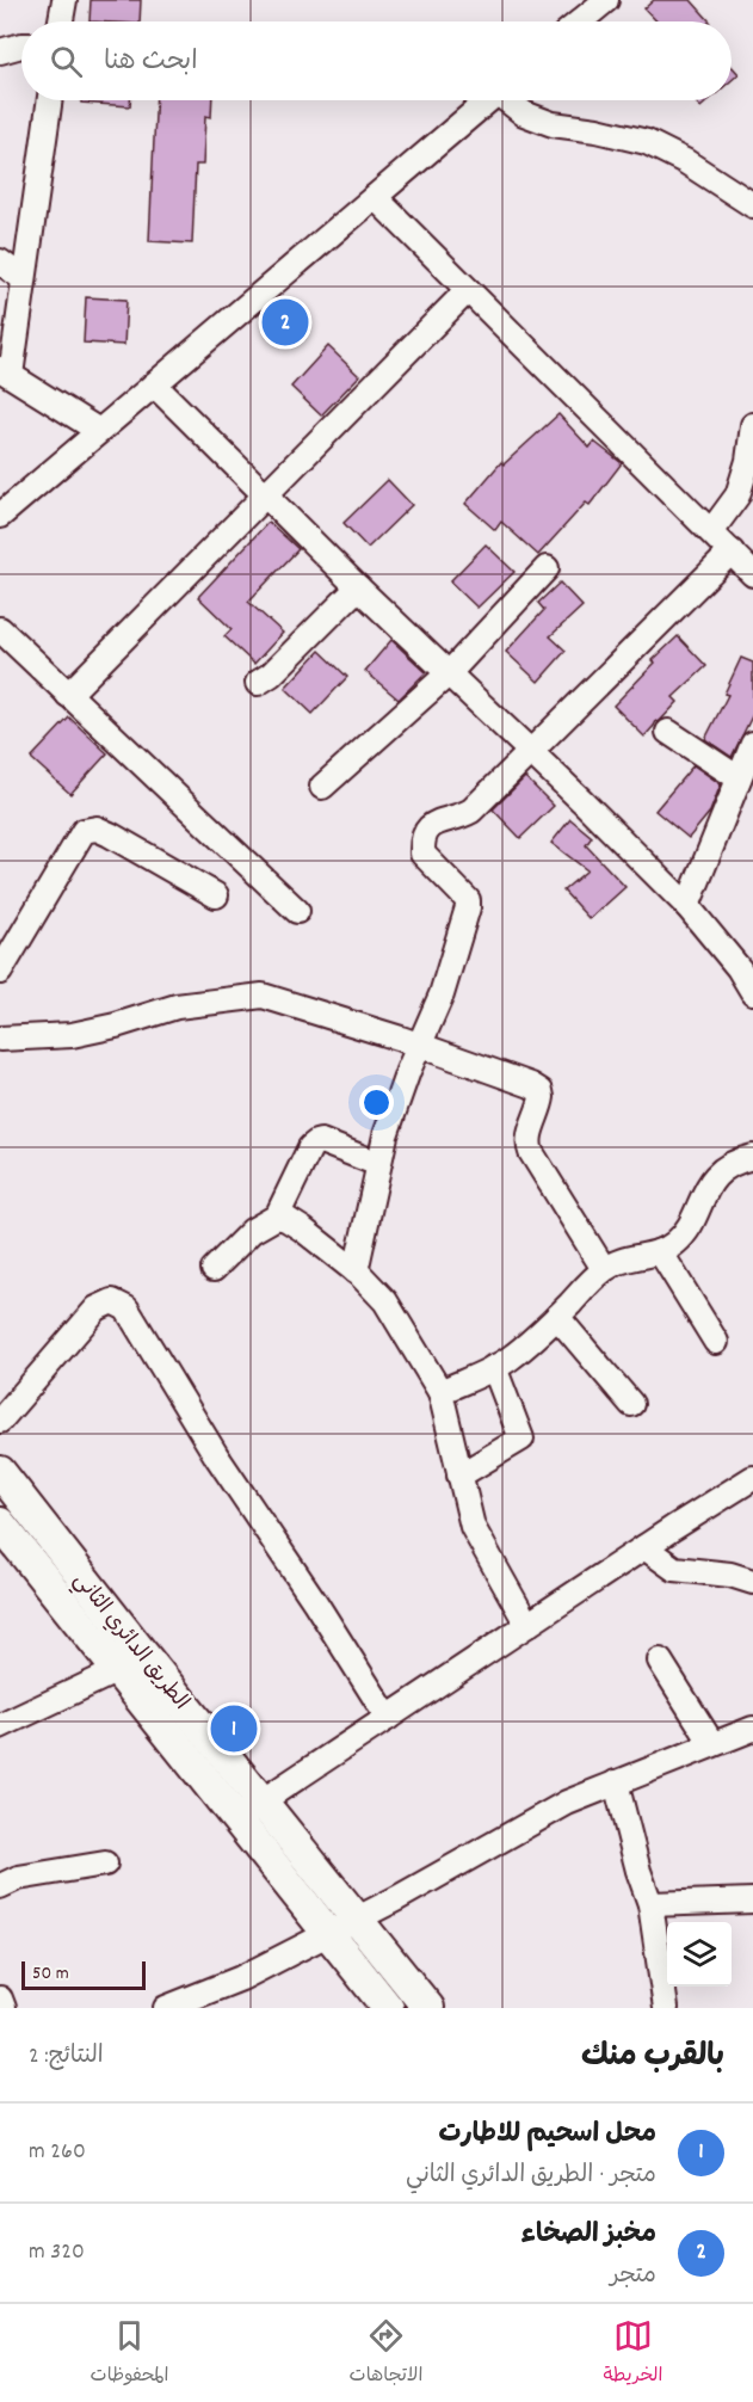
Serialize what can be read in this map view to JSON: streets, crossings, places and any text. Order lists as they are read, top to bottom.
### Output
{
  "streets": {
    "main road": ["الطريق الدائري الثاني"]
  },
  "scale_bar": "50 m",
  "page": {
    "search": "ابحث هنا",
    "pins": ["2", "1"],
    "scale": "50 m",
    "heading": ["بالقرب منك", "النتائج: 2"],
    "list": [
      {
        "mark": "1",
        "name": "محل اسحيم للاطارت",
        "note": "متجر · الطريق الدائري الثاني",
        "value": "260 m"
      },
      {
        "mark": "2",
        "name": "مخبز الصخاء",
        "note": "متجر",
        "value": "320 m"
      }
    ],
    "nav": ["الخريطة", "الاتجاهات", "المحفوظات"]
  }
}
